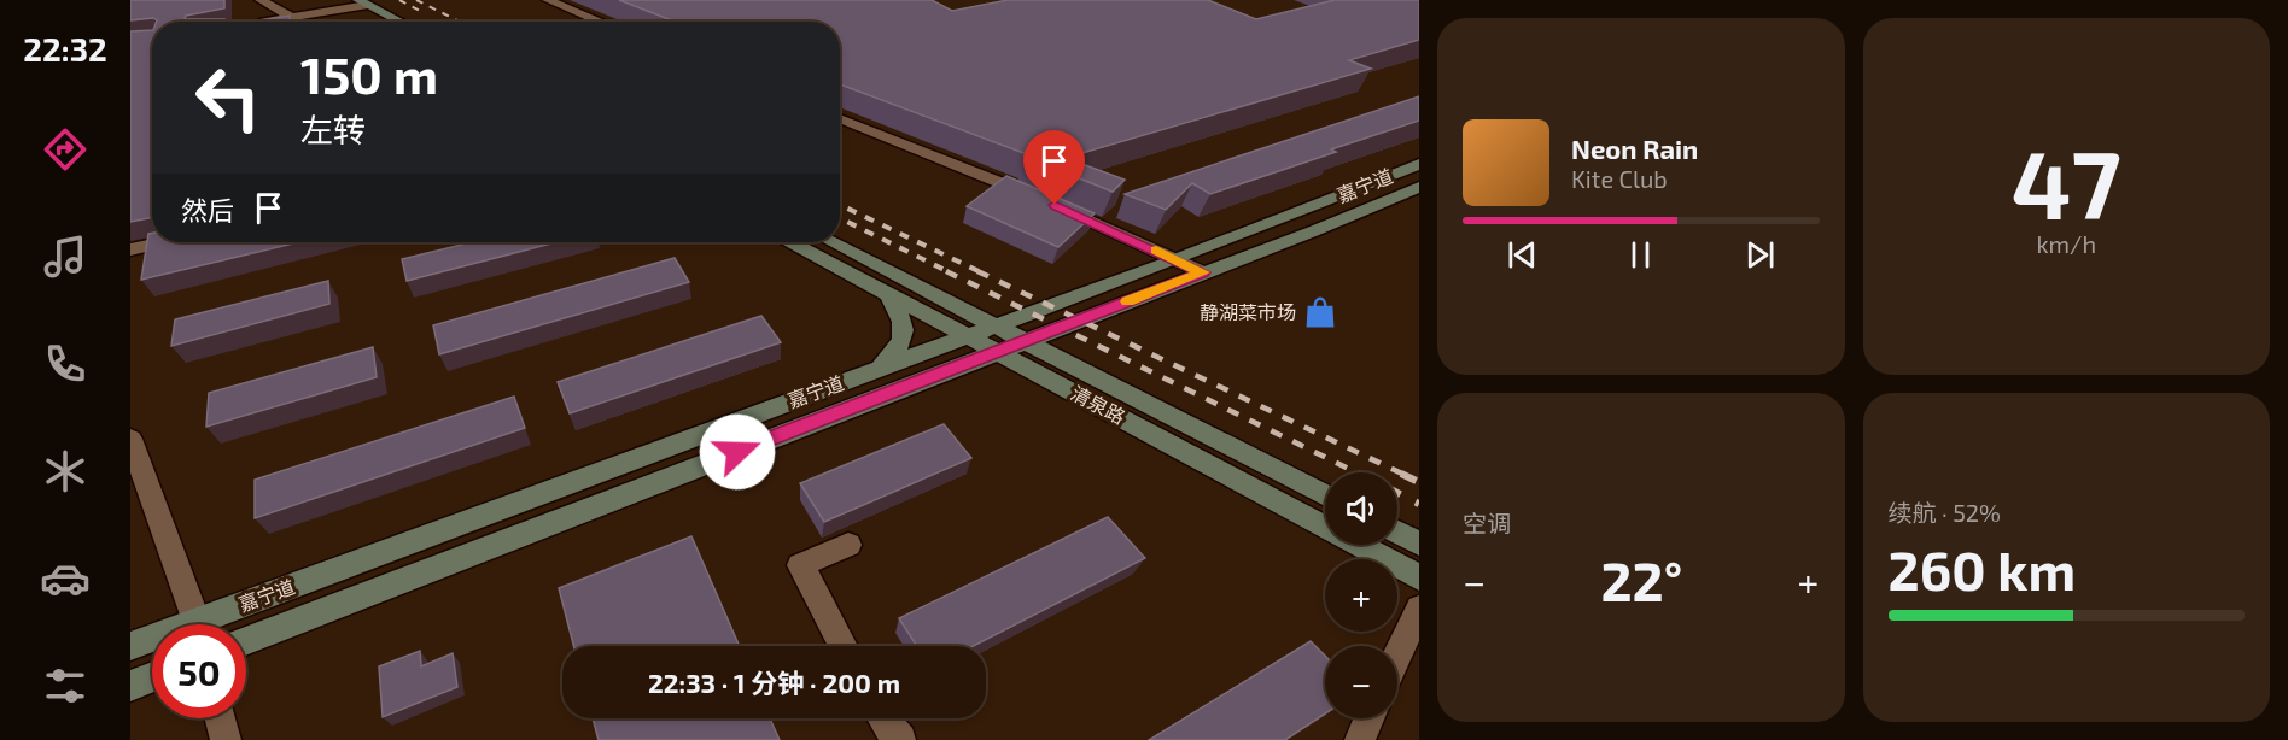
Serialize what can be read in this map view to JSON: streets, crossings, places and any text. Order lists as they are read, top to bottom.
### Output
{
  "streets": {
    "main road": ["嘉宁道", "清泉路"]
  },
  "crossings": [
    ["嘉宁道", "清泉路"]
  ],
  "places": {
    "shop": ["静湖菜市场"]
  },
  "page": {
    "tabs": "22:32",
    "tile": [
      ["47", "km/h"],
      "空调",
      ["续航 · 52%", "260 km"]
    ],
    "turn": ["150 m", "左转"],
    "song": ["Neon Rain", "Kite Club"],
    "then": "然后",
    "map_buttons": ["+", "−"],
    "heat": ["−", "22°", "+"],
    "limit": "50",
    "trip": "22:33 · 1 分钟 · 200 m"
  }
}
